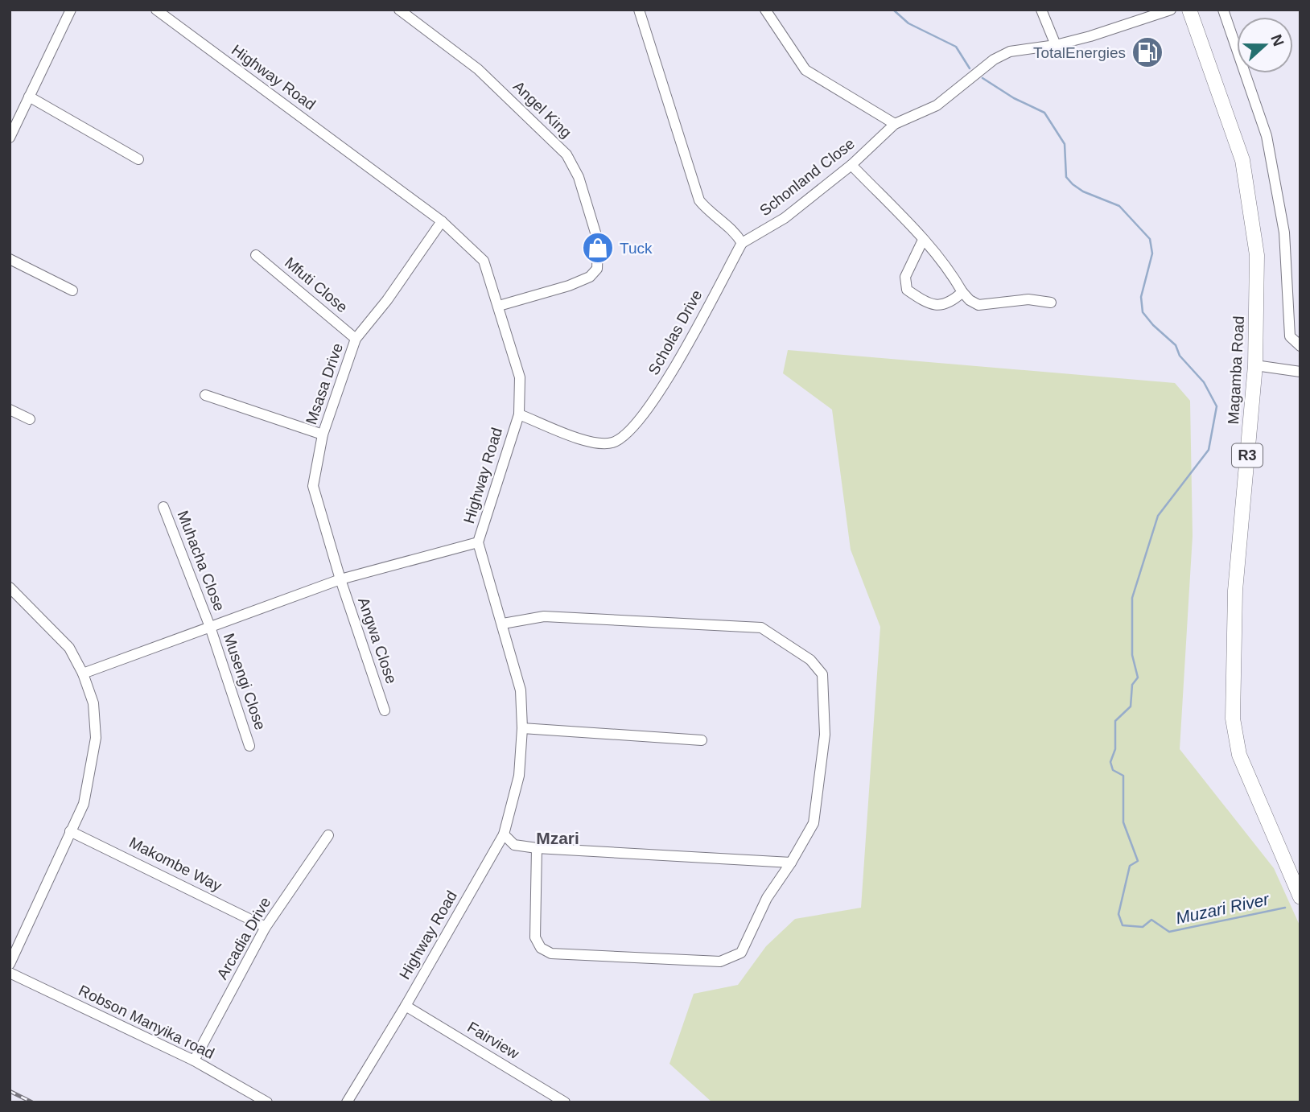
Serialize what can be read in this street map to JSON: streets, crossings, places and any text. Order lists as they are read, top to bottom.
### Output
{
  "streets": {
    "highway": ["Magamba Road", "R3"],
    "street": [
      "Highway Road",
      "Angel King",
      "Schonland Close",
      "Mfuti Close",
      "Scholas Drive",
      "Msasa Drive",
      "Muhacha Close",
      "Angwa Close",
      "Musengi Close",
      "Makombe Way",
      "Arcadia Drive",
      "Robson Manyika road",
      "Fairview"
    ]
  },
  "crossings": [
    ["Highway Road", "Angel King"],
    ["Highway Road", "Scholas Drive"],
    ["Highway Road", "Msasa Drive"],
    ["Highway Road", "Fairview"],
    ["Schonland Close", "Scholas Drive"],
    ["Mfuti Close", "Msasa Drive"],
    ["Msasa Drive", "Angwa Close"],
    ["Muhacha Close", "Musengi Close"],
    ["Makombe Way", "Arcadia Drive"],
    ["Arcadia Drive", "Robson Manyika road"]
  ],
  "districts": ["Mzari"],
  "water": ["Muzari River"],
  "places": {
    "fuel station": ["TotalEnergies"],
    "shop": ["Tuck"]
  },
  "north": "right"
}
